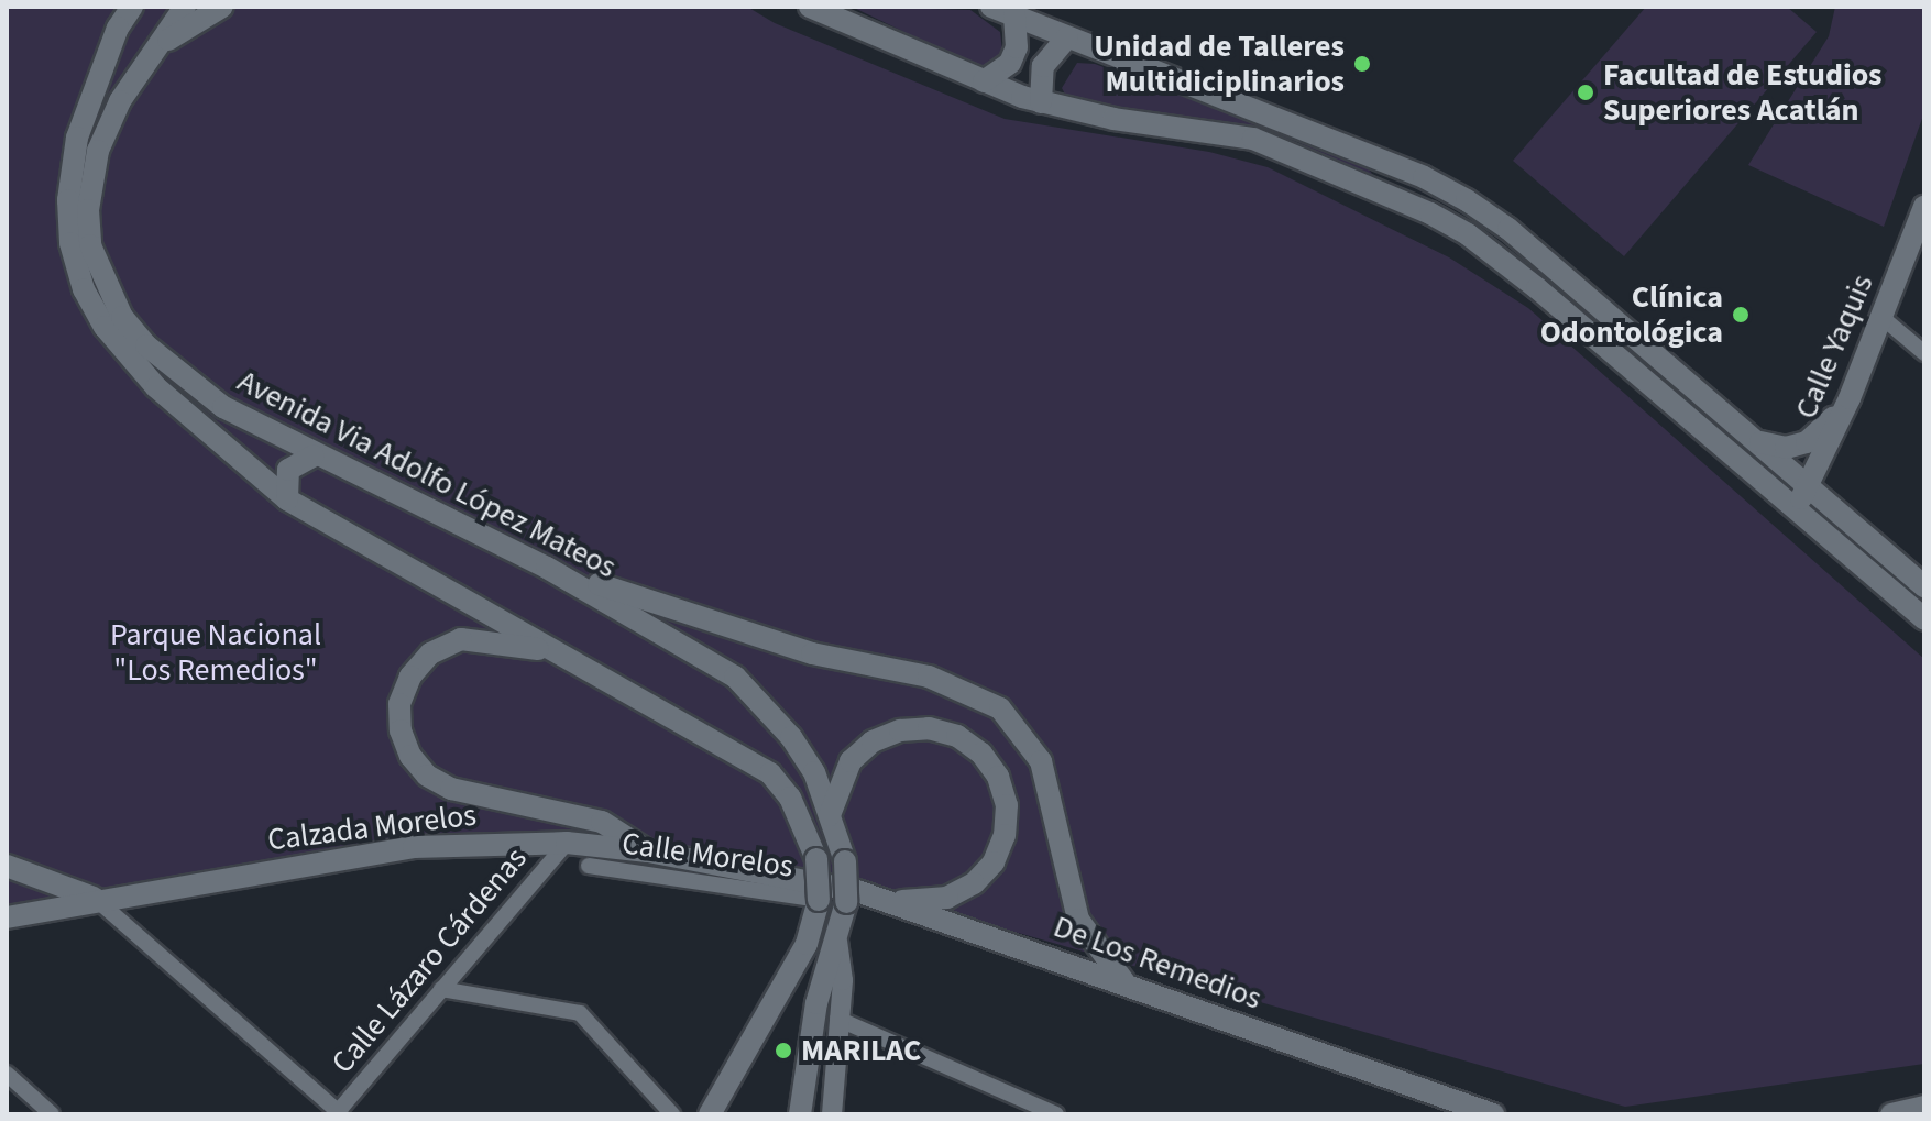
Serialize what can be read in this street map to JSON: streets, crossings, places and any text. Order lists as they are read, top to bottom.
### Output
{
  "streets": {
    "main road": [
      "Calle Yaquis",
      "Avenida Via Adolfo López Mateos",
      "Calzada Morelos",
      "De Los Remedios"
    ],
    "street": ["Calle Morelos", "Calle Lázaro Cárdenas"]
  },
  "crossings": [
    ["Avenida Via Adolfo López Mateos", "Calle Morelos"],
    ["Calzada Morelos", "Calle Lázaro Cárdenas"],
    ["Calzada Morelos", "De Los Remedios"]
  ],
  "parks": ["Parque Nacional \"Los Remedios\""],
  "places": [
    "Unidad de Talleres Multidiciplinarios",
    "Facultad de Estudios Superiores Acatlán",
    "Clínica Odontológica",
    "MARILAC"
  ]
}
